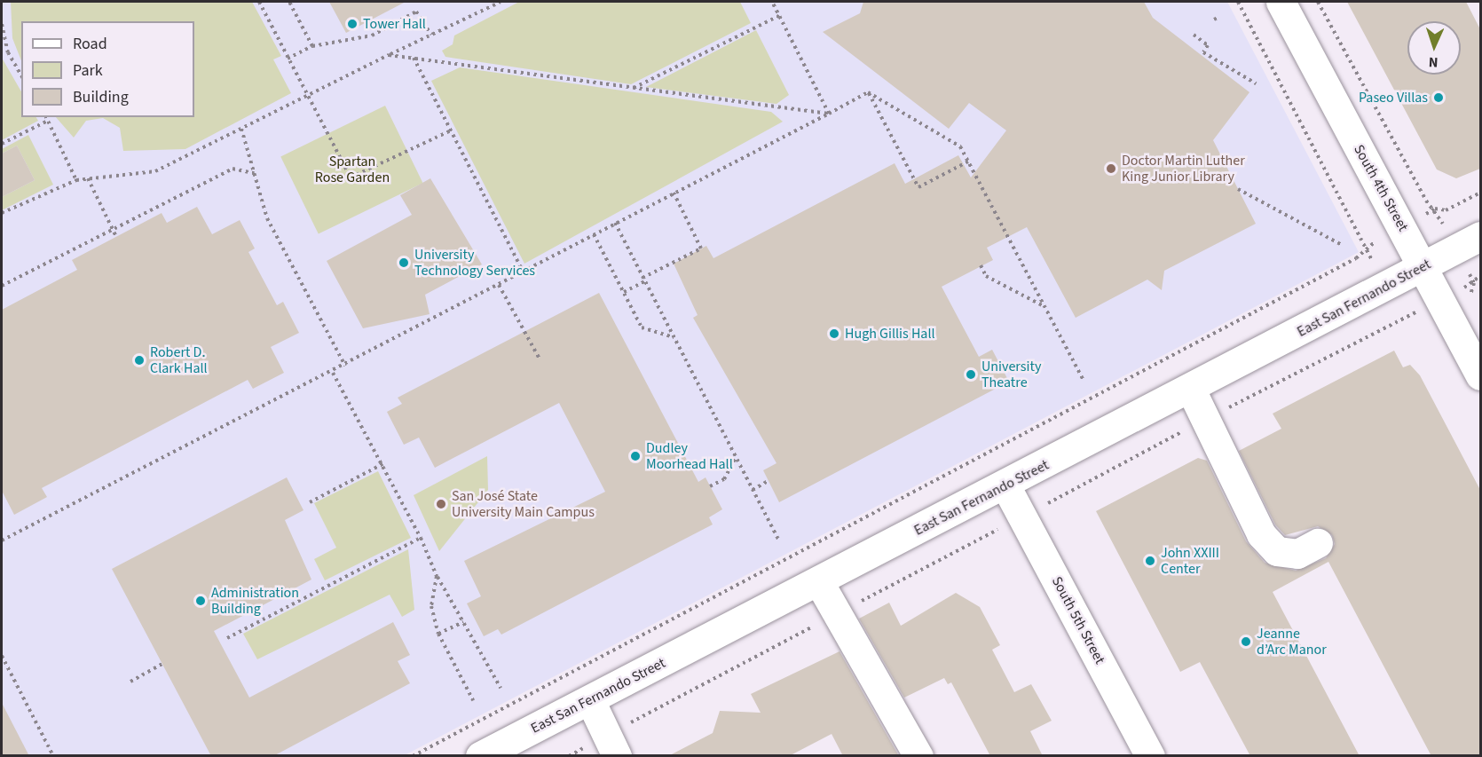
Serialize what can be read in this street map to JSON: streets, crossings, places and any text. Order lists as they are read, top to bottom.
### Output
{
  "streets": {
    "main road": ["South 4th Street", "East San Fernando Street", "South 5th Street"]
  },
  "crossings": [
    ["South 4th Street", "East San Fernando Street"],
    ["East San Fernando Street", "South 5th Street"]
  ],
  "parks": ["Spartan Rose Garden"],
  "places": [
    "Tower Hall",
    "Paseo Villas",
    "Doctor Martin Luther King Junior Library",
    "University Technology Services",
    "Hugh Gillis Hall",
    "Robert D. Clark Hall",
    "University Theatre",
    "Dudley Moorhead Hall",
    "San José State University Main Campus",
    "John XXIII Center",
    "Administration Building",
    "Jeanne d’Arc Manor"
  ],
  "legend": ["Road", "Park", "Building"],
  "north": "bottom"
}
